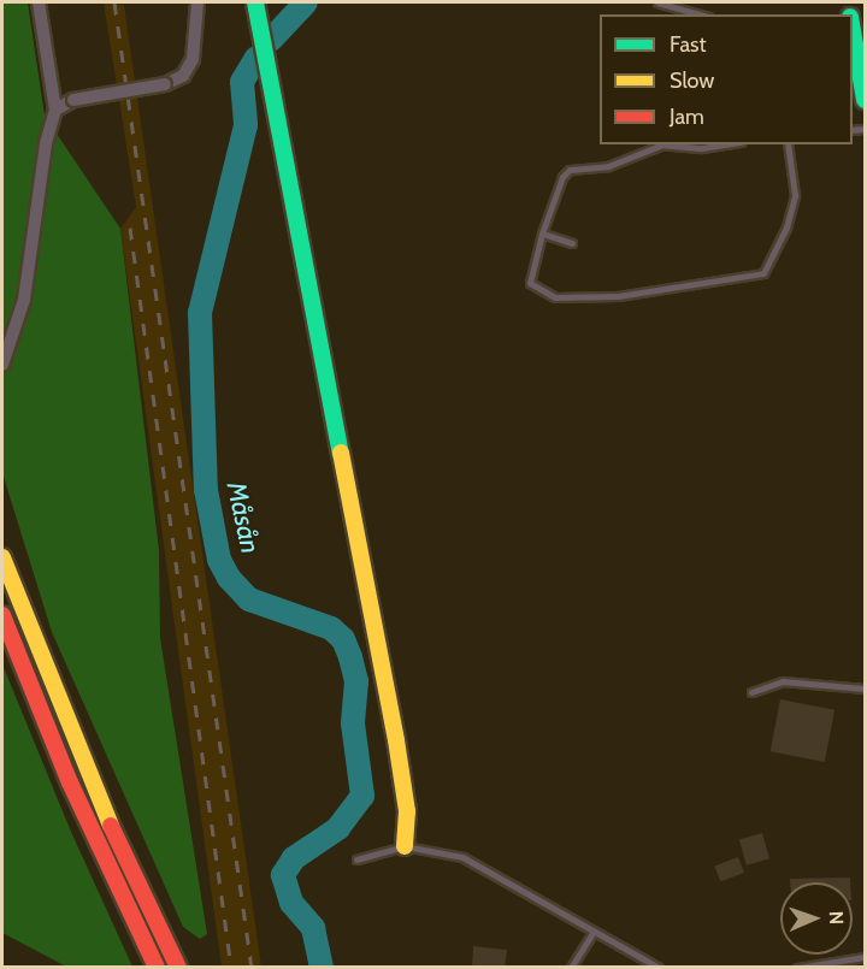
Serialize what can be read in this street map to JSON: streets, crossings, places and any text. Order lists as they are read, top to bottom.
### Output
{
  "water": ["Måsån"],
  "legend": ["Fast", "Slow", "Jam"],
  "north": "right"
}
